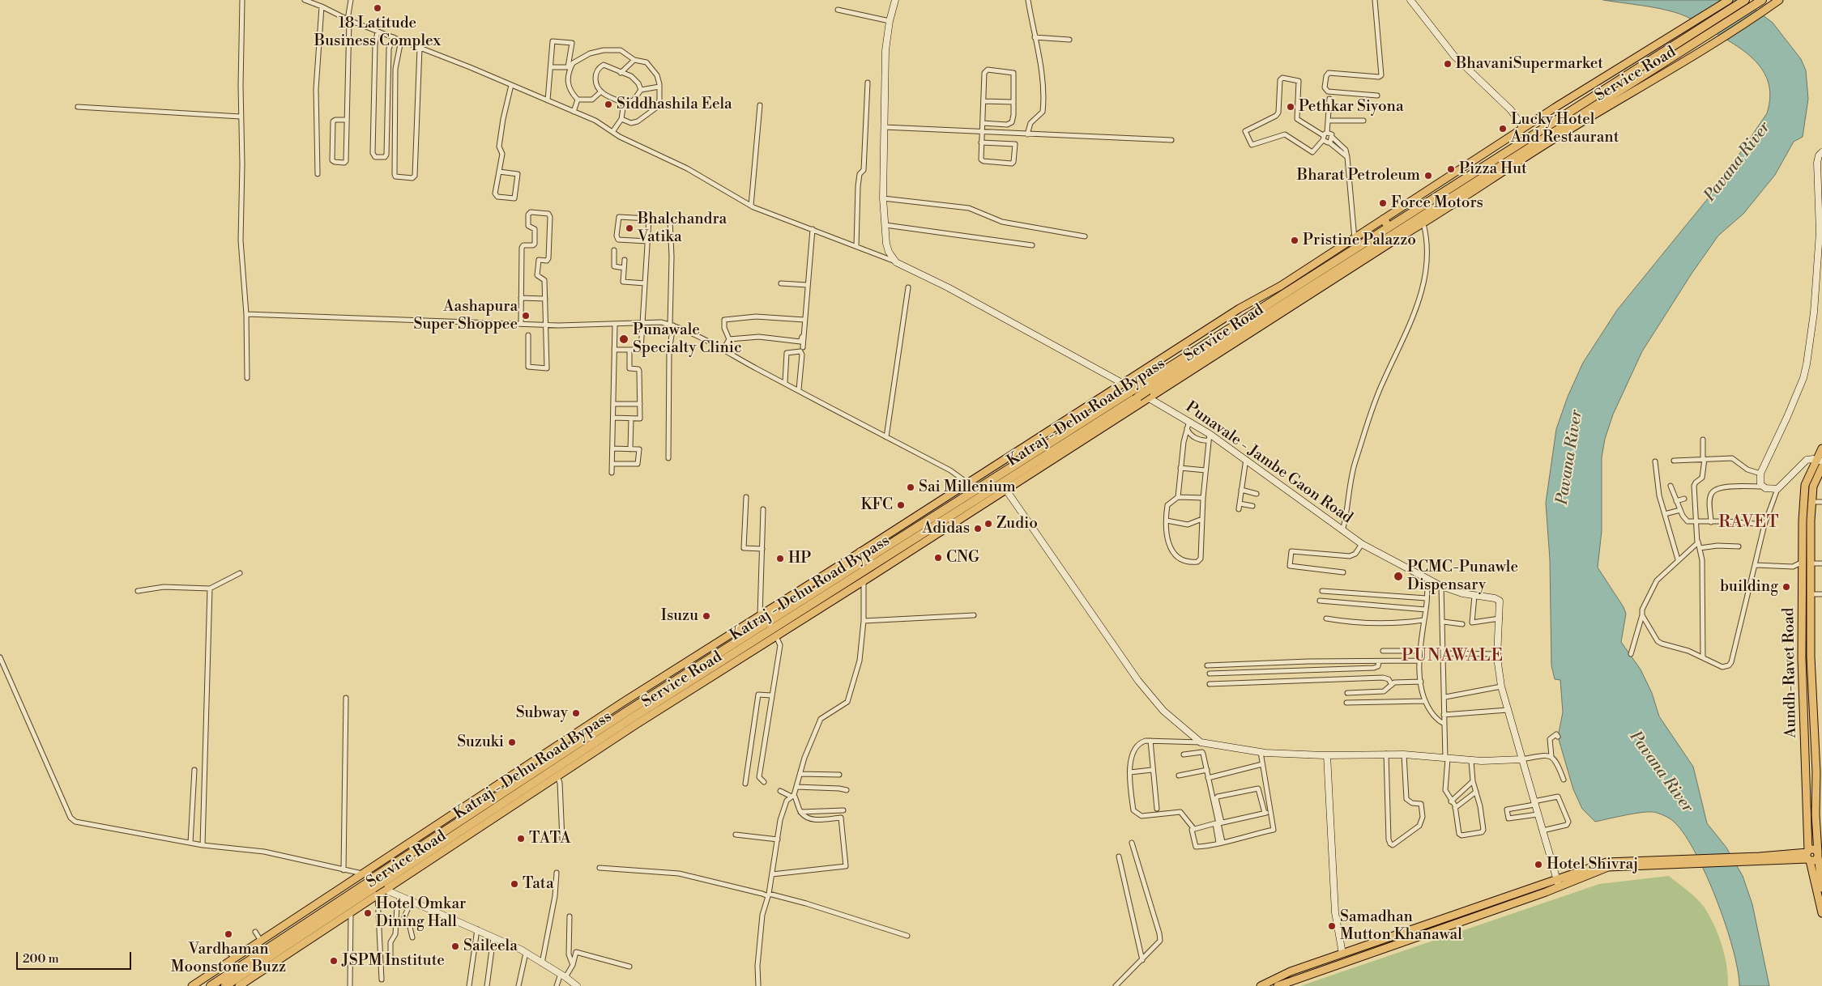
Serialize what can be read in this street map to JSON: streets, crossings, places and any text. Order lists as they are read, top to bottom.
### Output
{
  "streets": {
    "highway": ["Katraj - Dehu Road Bypass"],
    "main road": ["Service Road", "Aundh-Ravet Road"],
    "street": ["Punavale - Jambe Gaon Road"]
  },
  "crossings": [
    ["Service Road", "Katraj - Dehu Road Bypass"],
    ["Service Road", "Punavale - Jambe Gaon Road"],
    ["Katraj - Dehu Road Bypass", "Punavale - Jambe Gaon Road"]
  ],
  "districts": ["RAVET", "PUNAWALE"],
  "water": ["Pavana River"],
  "places": [
    "18 Latitude Business Complex",
    "BhavaniSupermarket",
    "Siddhashila Eela",
    "Pethkar Siyona",
    "Lucky Hotel And Restaurant",
    "Pizza Hut",
    "Bharat Petroleum",
    "Force Motors",
    "Bhalchandra Vatika",
    "Pristine Palazzo",
    "Aashapura Super Shoppee",
    "Punawale Specialty Clinic",
    "Sai Millenium",
    "KFC",
    "Zudio",
    "Adidas",
    "CNG",
    "HP",
    "PCMC-Punawle Dispensary",
    "building",
    "Isuzu",
    "Subway",
    "Suzuki",
    "TATA",
    "Hotel Shivraj",
    "Tata",
    "Hotel Omkar Dining Hall",
    "Samadhan Mutton Khanawal",
    "Vardhaman Moonstone Buzz",
    "Saileela",
    "JSPM Institute"
  ],
  "scale_bar": "200 m"
}
